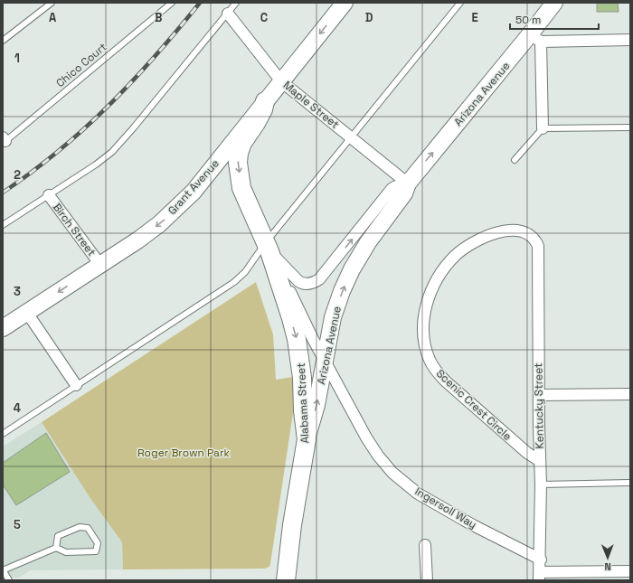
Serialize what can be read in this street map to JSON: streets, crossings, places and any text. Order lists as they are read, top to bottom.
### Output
{
  "streets": {
    "main road": ["Arizona Avenue", "Grant Avenue", "Alabama Street"],
    "street": [
      "Maple Street",
      "Birch Street",
      "Scenic Crest Circle",
      "Kentucky Street",
      "Ingersoll Way"
    ],
    "lane": ["Chico Court"]
  },
  "crossings": [
    ["Arizona Avenue", "Maple Street"],
    ["Arizona Avenue", "Alabama Street"],
    ["Arizona Avenue", "Ingersoll Way"],
    ["Maple Street", "Grant Avenue"],
    ["Grant Avenue", "Birch Street"],
    ["Grant Avenue", "Alabama Street"],
    ["Alabama Street", "Ingersoll Way"],
    ["Scenic Crest Circle", "Kentucky Street"],
    ["Kentucky Street", "Ingersoll Way"]
  ],
  "one_way": ["Arizona Avenue", "Grant Avenue", "Alabama Street"],
  "parks": ["Roger Brown Park"],
  "scale_bar": "50 m",
  "north": "bottom",
  "grid": {
    "columns": [
      "A",
      "B",
      "C",
      "D",
      "E"
    ],
    "rows": [
      "1",
      "2",
      "3",
      "4",
      "5"
    ]
  }
}
